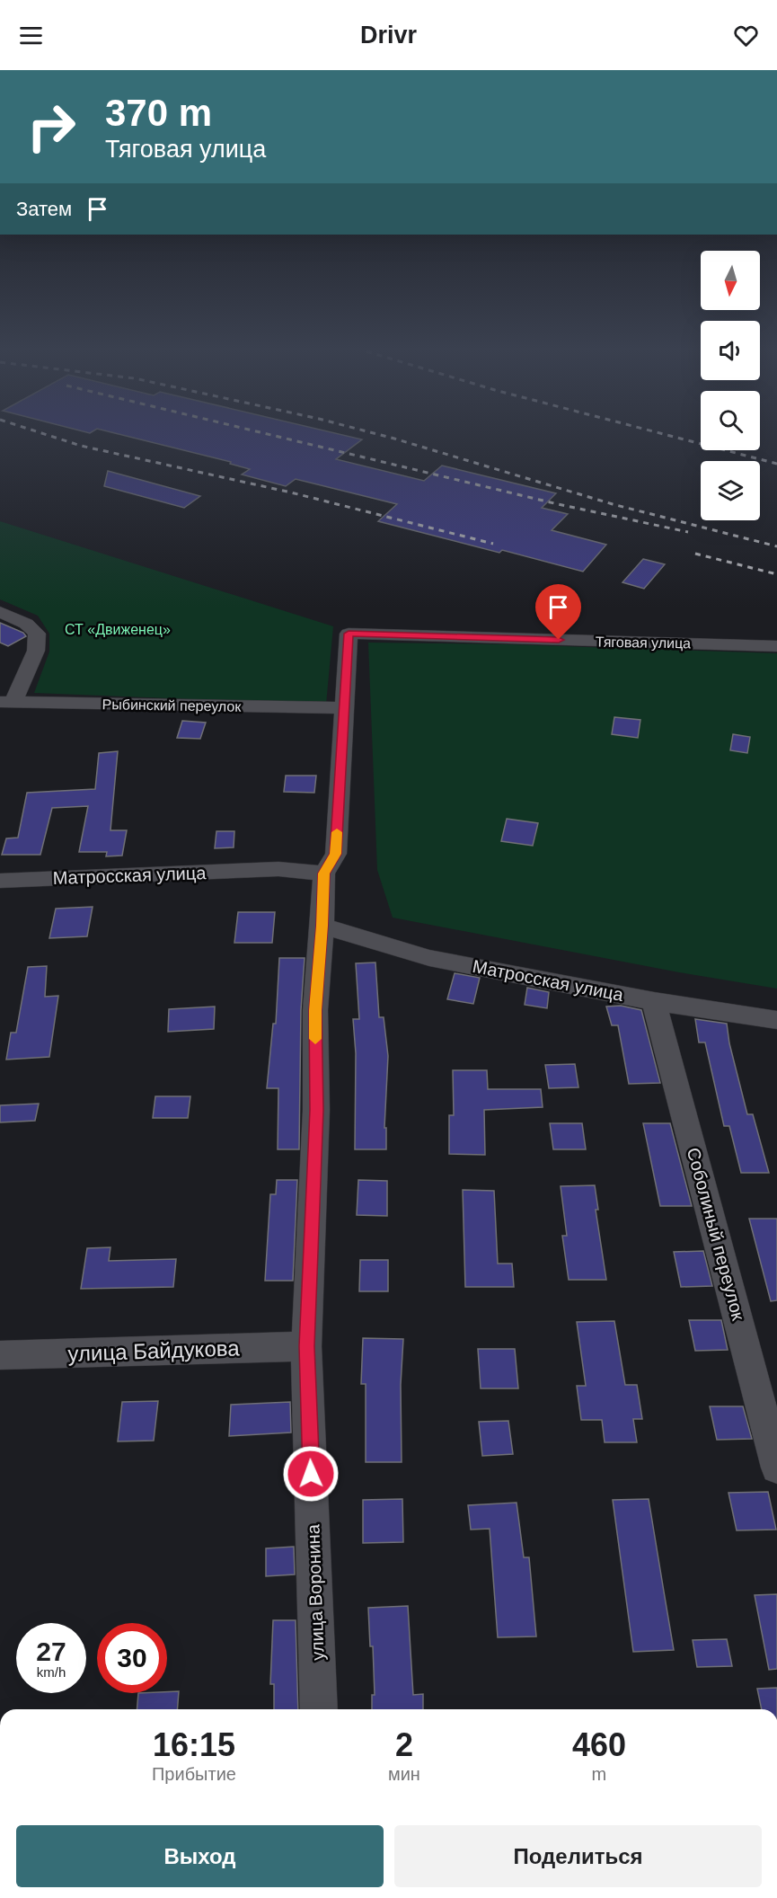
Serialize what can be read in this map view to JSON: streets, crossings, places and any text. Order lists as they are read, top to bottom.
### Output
{
  "streets": {
    "street": [
      "Тяговая улица",
      "Рыбинский переулок",
      "Матросская улица",
      "Соболиный переулок",
      "улица Байдукова",
      "улица Воронина"
    ]
  },
  "crossings": [
    ["Тяговая улица", "улица Воронина"],
    ["Рыбинский переулок", "улица Воронина"],
    ["Матросская улица", "Соболиный переулок"],
    ["Матросская улица", "улица Воронина"],
    ["улица Байдукова", "улица Воронина"]
  ],
  "parks": ["СТ «Движенец»"],
  "north": "bottom",
  "page": {
    "header": "Drivr",
    "turn": ["370 m", "Тяговая улица"],
    "then": "Затем",
    "speed": "27 km/h",
    "limit": "30",
    "eta": [
      "16:15",
      "Прибытие",
      "2",
      "мин",
      "460",
      "m"
    ],
    "buttons": ["Выход", "Поделиться"]
  }
}
